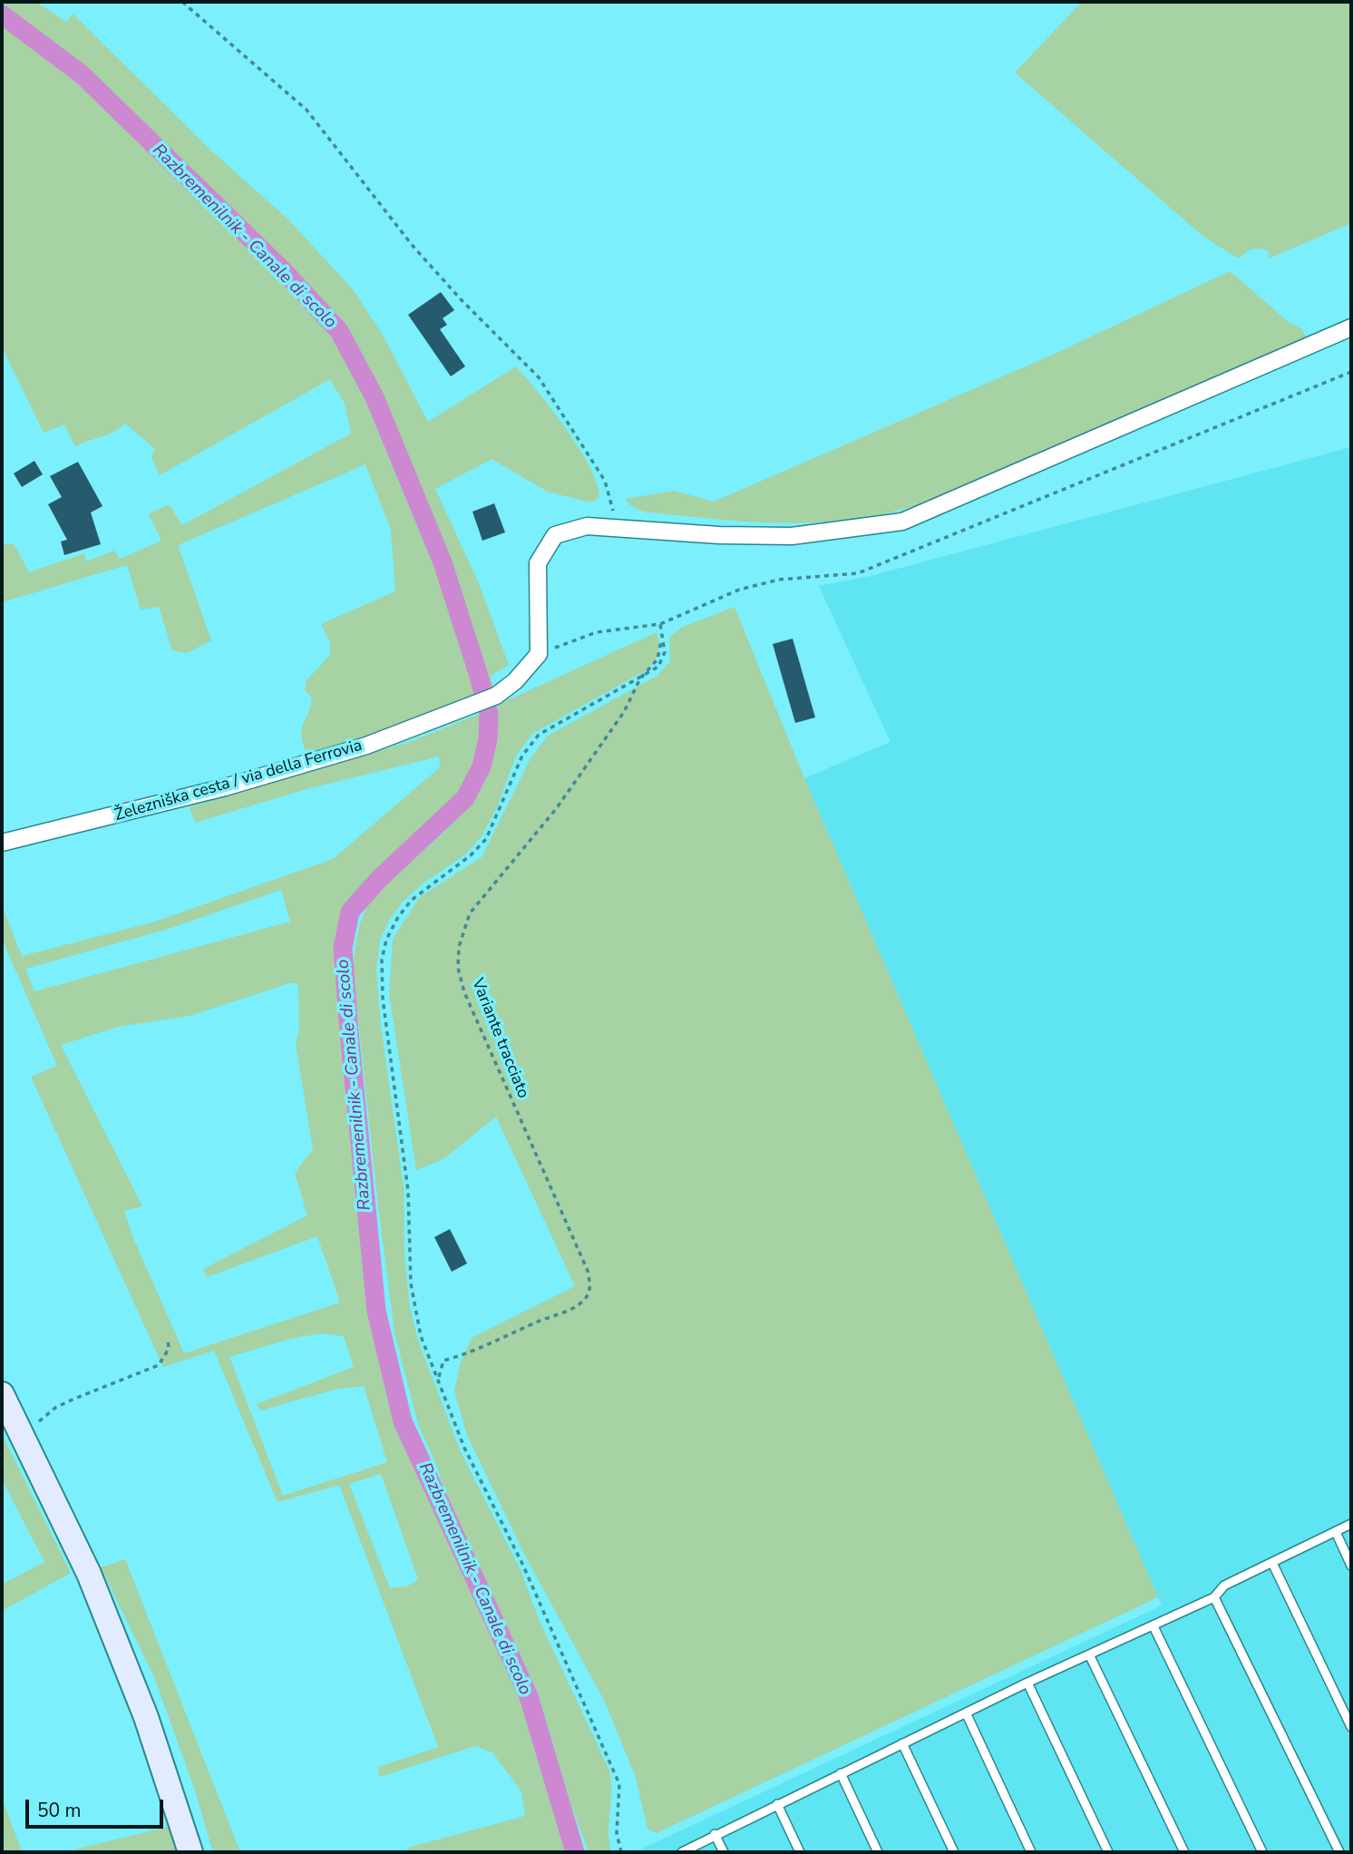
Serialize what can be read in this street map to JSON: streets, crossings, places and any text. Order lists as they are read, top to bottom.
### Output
{
  "streets": {
    "street": ["Železniška cesta / via della Ferrovia"],
    "path": ["Variante tracciato"]
  },
  "water": ["Razbremenilnik - Canale di scolo"],
  "scale_bar": "50 m"
}
